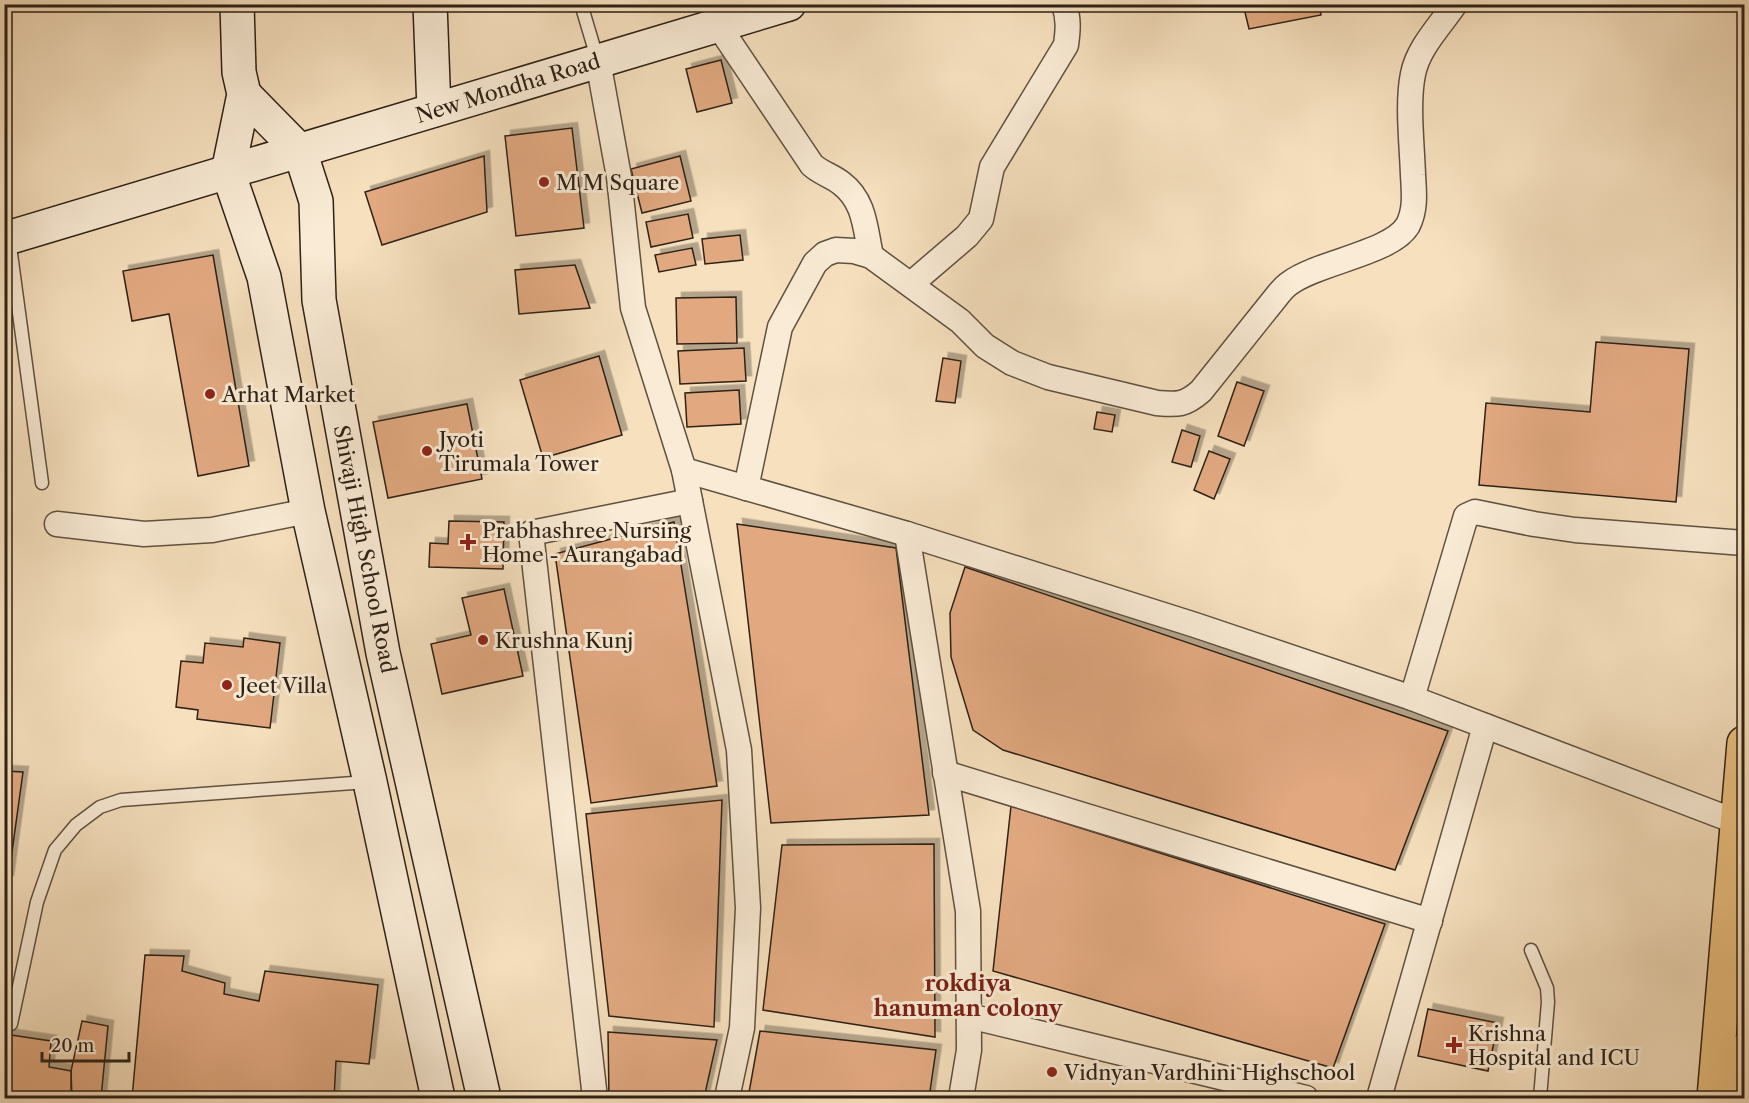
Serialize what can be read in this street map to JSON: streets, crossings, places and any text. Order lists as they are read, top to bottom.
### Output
{
  "streets": {
    "street": ["New Mondha Road", "Shivaji High School Road"]
  },
  "crossings": [
    ["New Mondha Road", "Shivaji High School Road"]
  ],
  "districts": ["rokdiya hanuman colony"],
  "places": {
    "other": [
      "M M Square",
      "Arhat Market",
      "Jyoti Tirumala Tower",
      "Krushna Kunj",
      "Jeet Villa",
      "Vidnyan Vardhini Highschool"
    ],
    "health": ["Prabhashree Nursing Home - Aurangabad", "Krishna Hospital and ICU"]
  },
  "scale_bar": "20 m"
}
